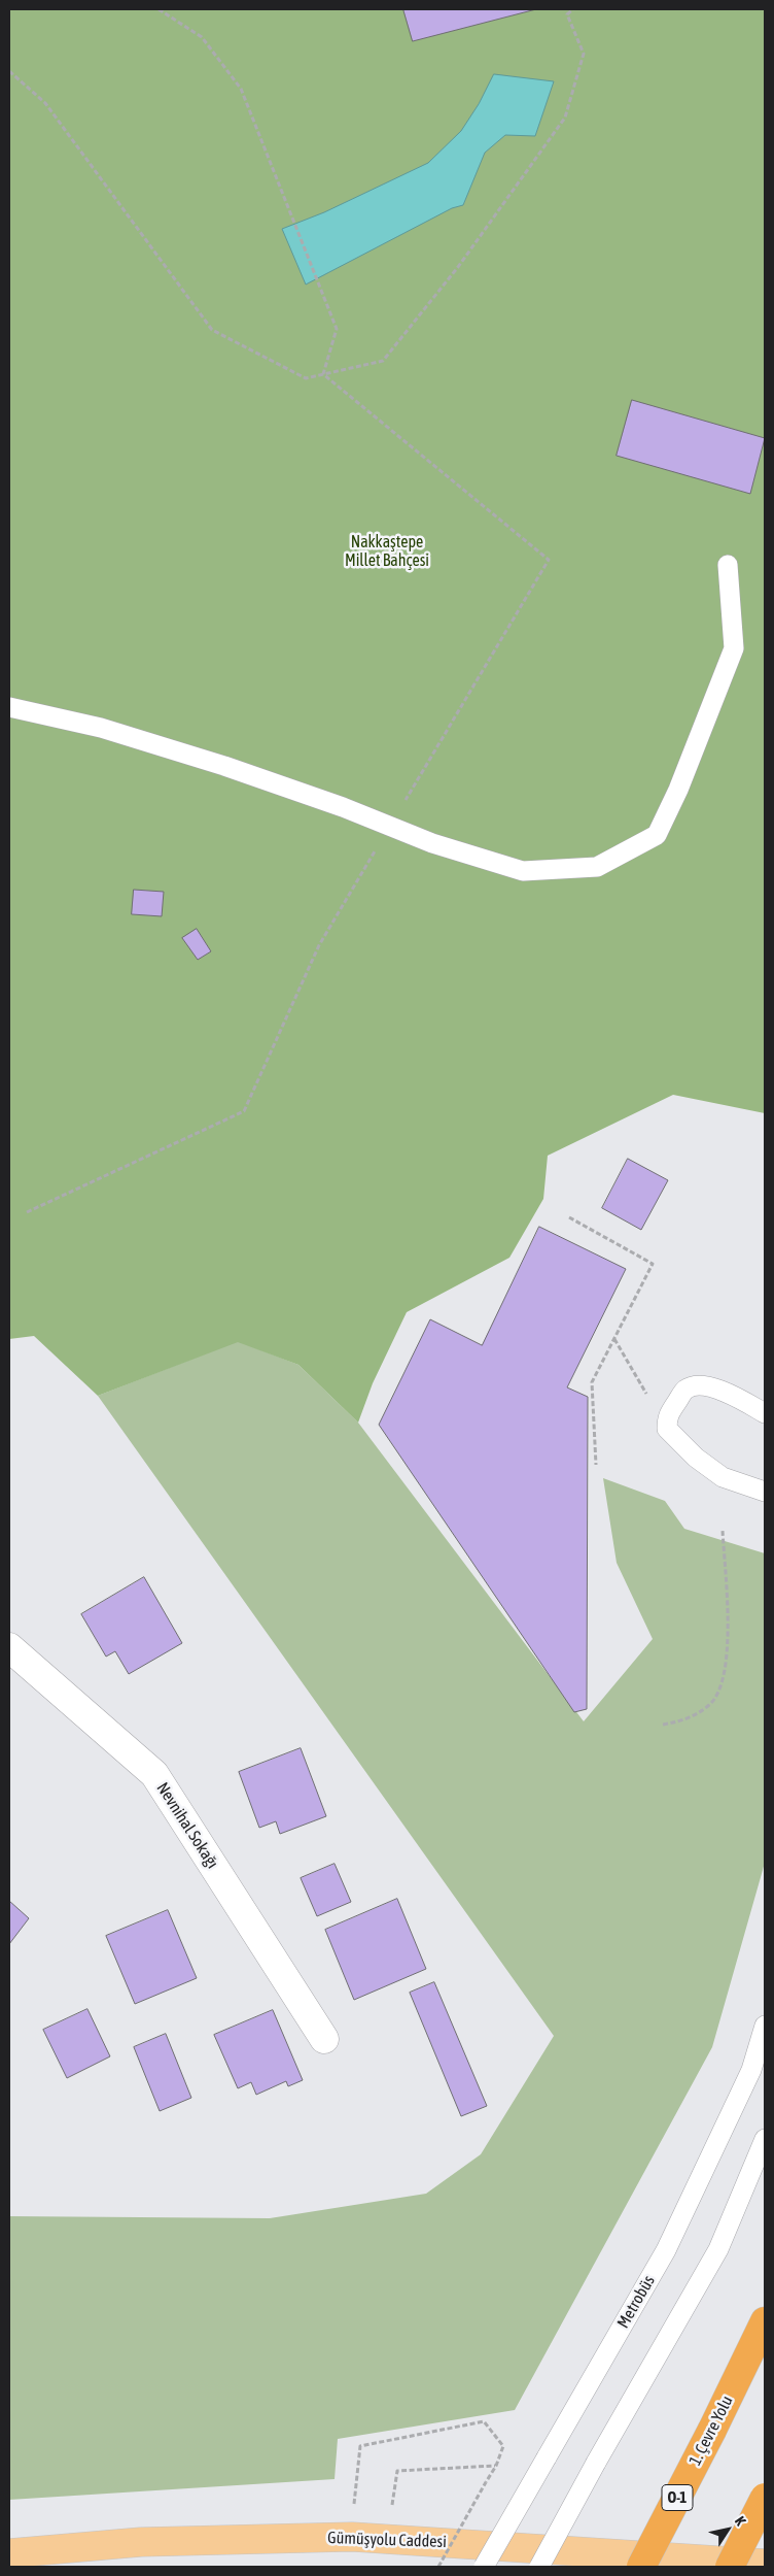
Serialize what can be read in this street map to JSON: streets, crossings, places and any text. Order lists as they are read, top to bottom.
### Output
{
  "streets": {
    "highway": ["1. Çevre Yolu", "O-1"],
    "main road": ["Gümüşyolu Caddesi"],
    "street": ["Nevnihal Sokağı"],
    "lane": ["Metrobüs"]
  },
  "parks": ["Nakkaştepe Millet Bahçesi"],
  "north": "top right"
}
